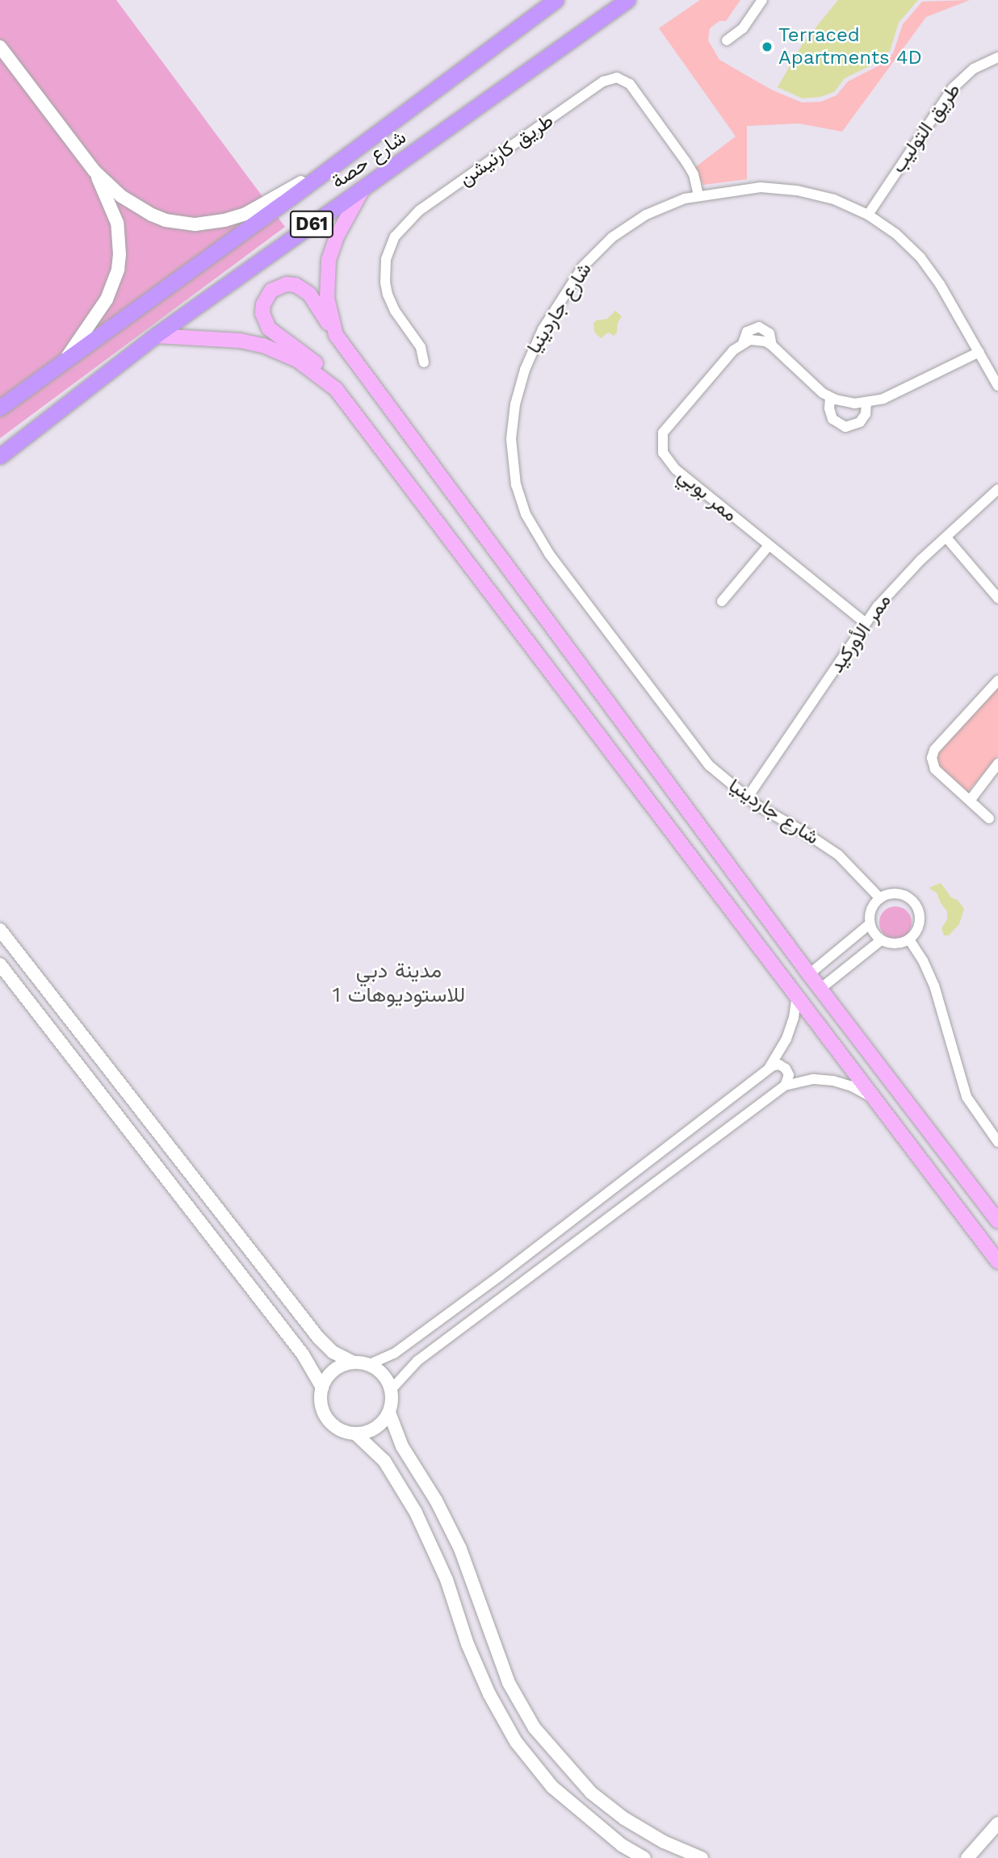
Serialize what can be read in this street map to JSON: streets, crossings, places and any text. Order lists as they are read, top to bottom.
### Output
{
  "streets": {
    "main road": ["شارع حصة", "D61"],
    "street": [
      "طريق التوليب",
      "طريق كارنيشن",
      "شارع جاردينيا",
      "ممر بوبي",
      "ممر الأوركيد"
    ]
  },
  "crossings": [
    ["طريق التوليب", "شارع جاردينيا"],
    ["طريق كارنيشن", "شارع جاردينيا"],
    ["شارع جاردينيا", "ممر بوبي"],
    ["شارع جاردينيا", "ممر الأوركيد"],
    ["ممر بوبي", "ممر الأوركيد"]
  ],
  "districts": ["مدينة دبي للاستوديوهات 1"],
  "places": ["Terraced Apartments 4D"]
}
